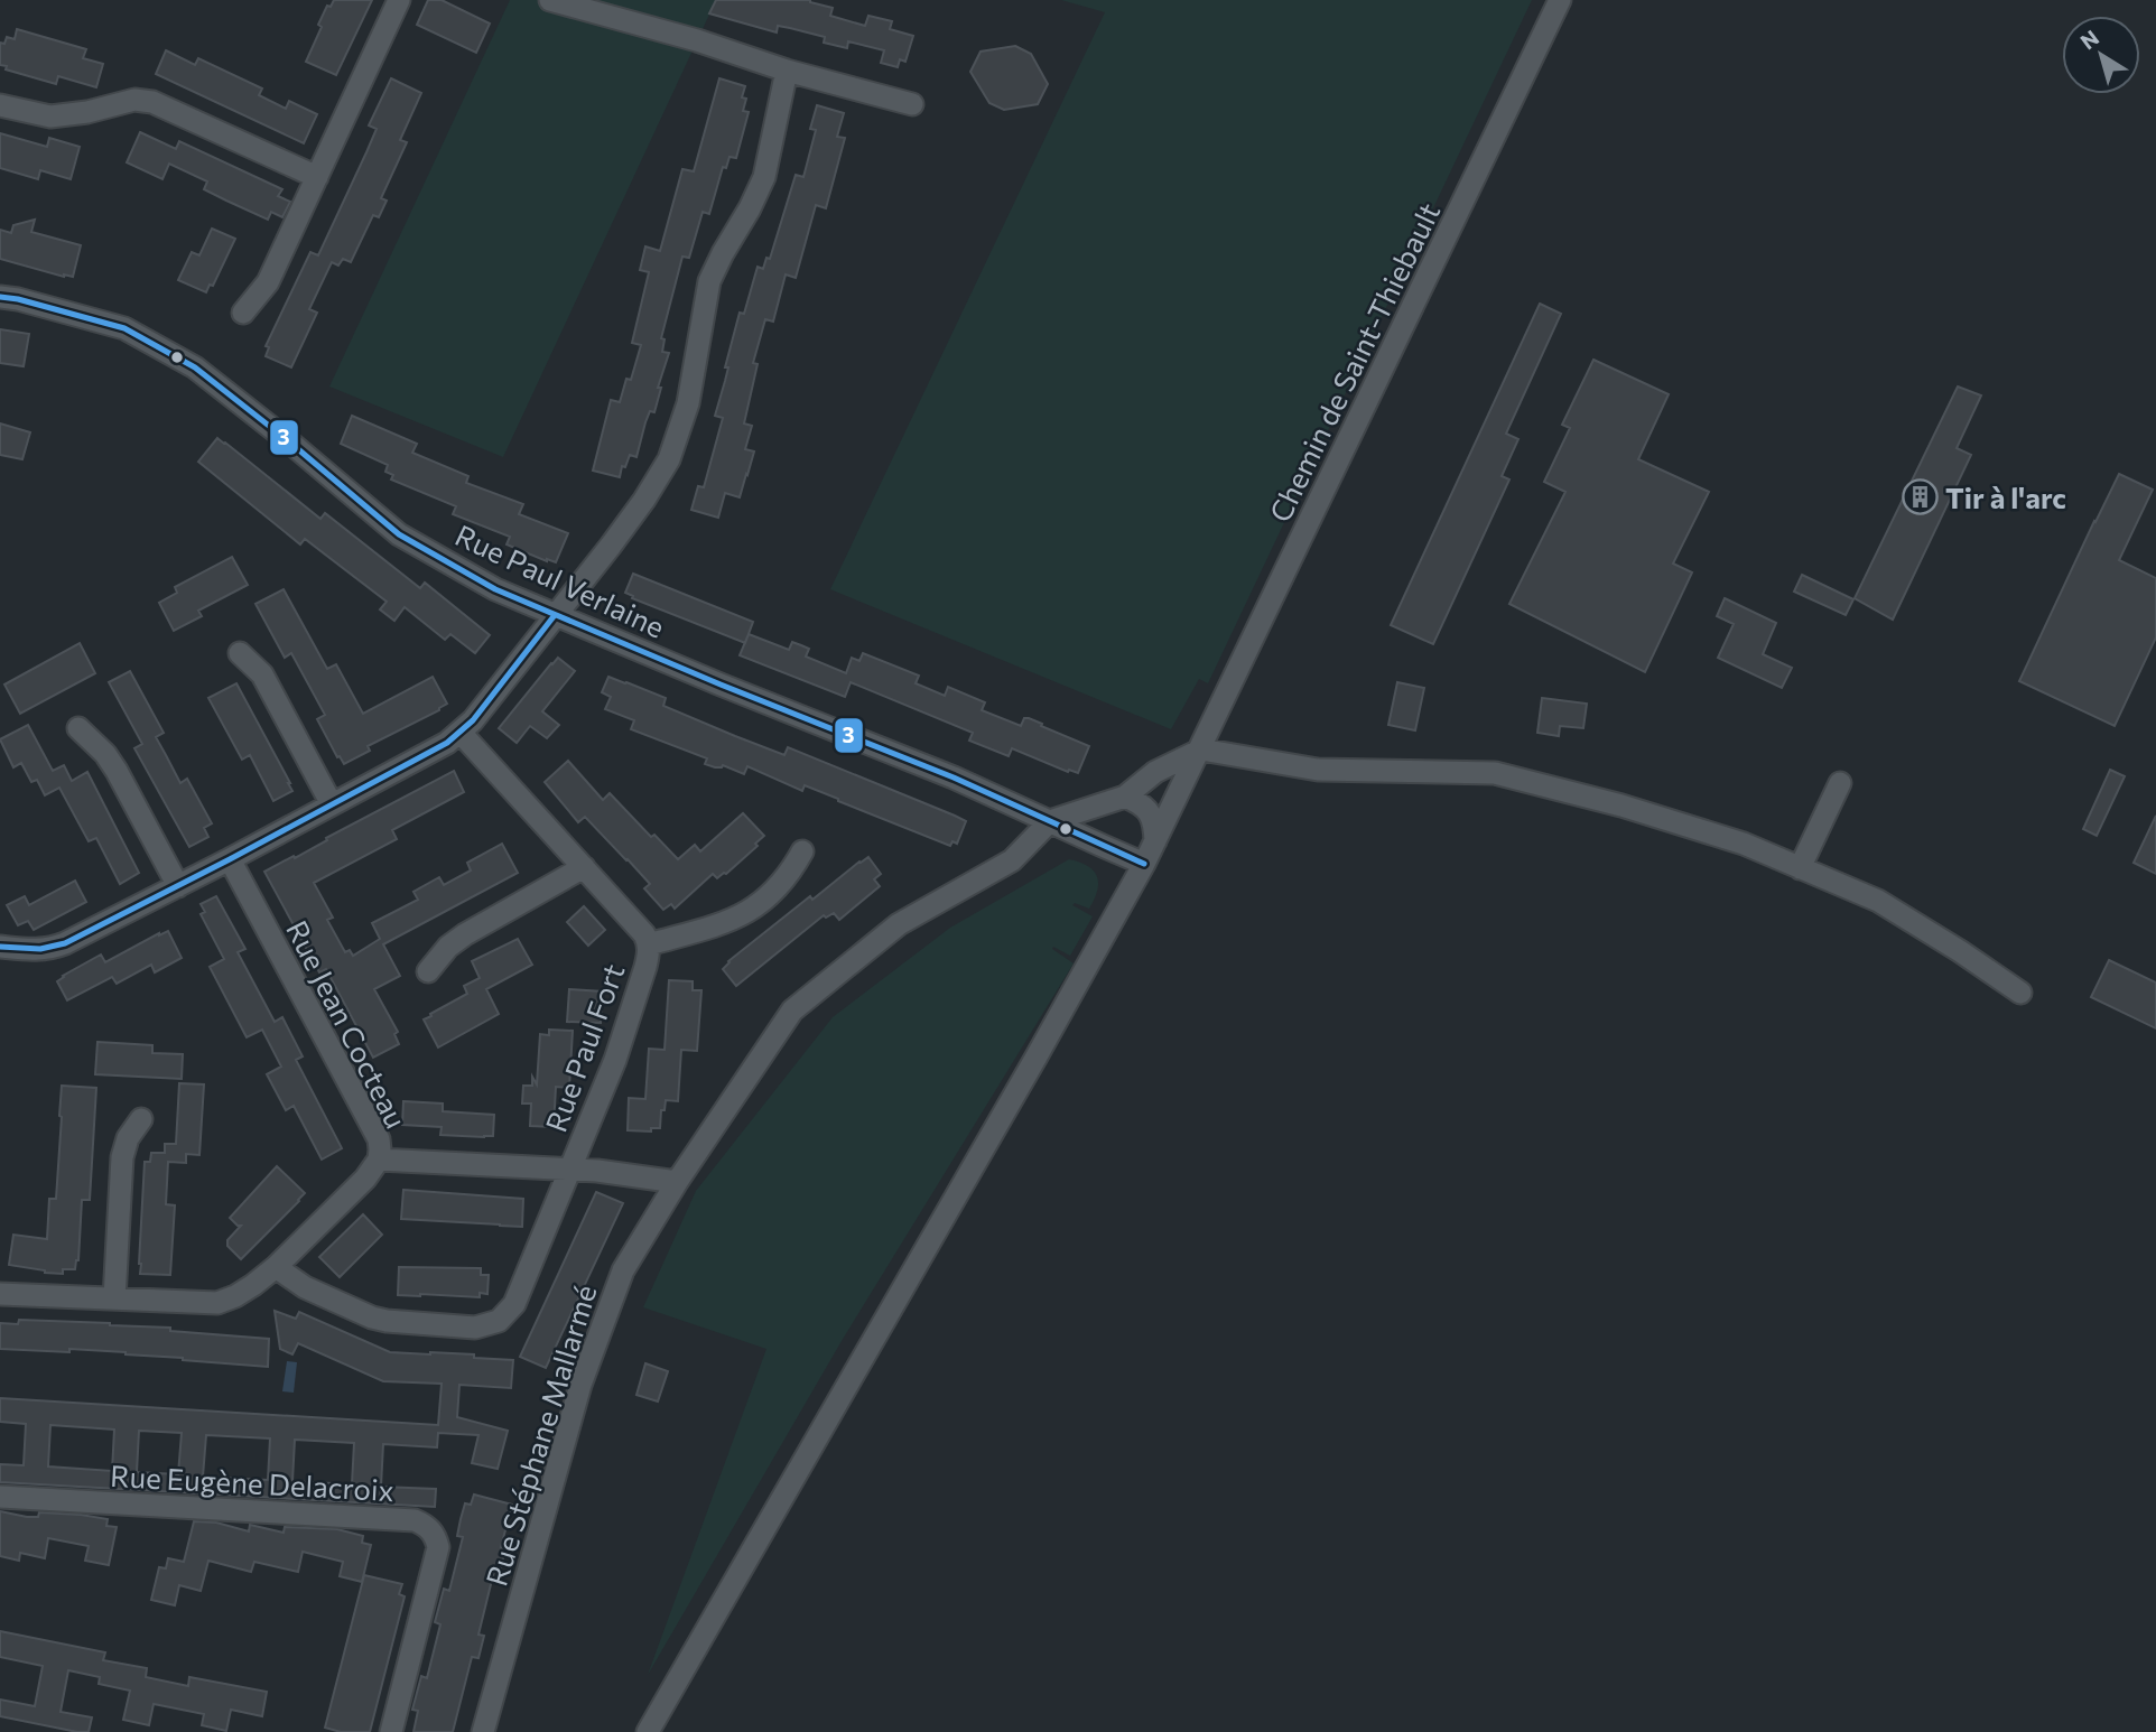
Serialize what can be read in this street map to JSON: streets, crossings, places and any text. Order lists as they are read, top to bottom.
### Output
{
  "streets": {
    "street": [
      "Chemin de Saint-Thiebault",
      "Rue Paul Verlaine",
      "Rue Jean Cocteau",
      "Rue Paul Fort",
      "Rue Stéphane Mallarmé",
      "Rue Eugène Delacroix"
    ]
  },
  "crossings": [
    ["Chemin de Saint-Thiebault", "Rue Paul Verlaine"],
    ["Chemin de Saint-Thiebault", "Rue Stéphane Mallarmé"],
    ["Rue Paul Verlaine", "Rue Stéphane Mallarmé"],
    ["Rue Jean Cocteau", "Rue Paul Fort"],
    ["Rue Jean Cocteau", "Rue Stéphane Mallarmé"]
  ],
  "places": {
    "building": ["Tir à l'arc"]
  },
  "lines": ["transit line 3"],
  "north": "top left"
}
